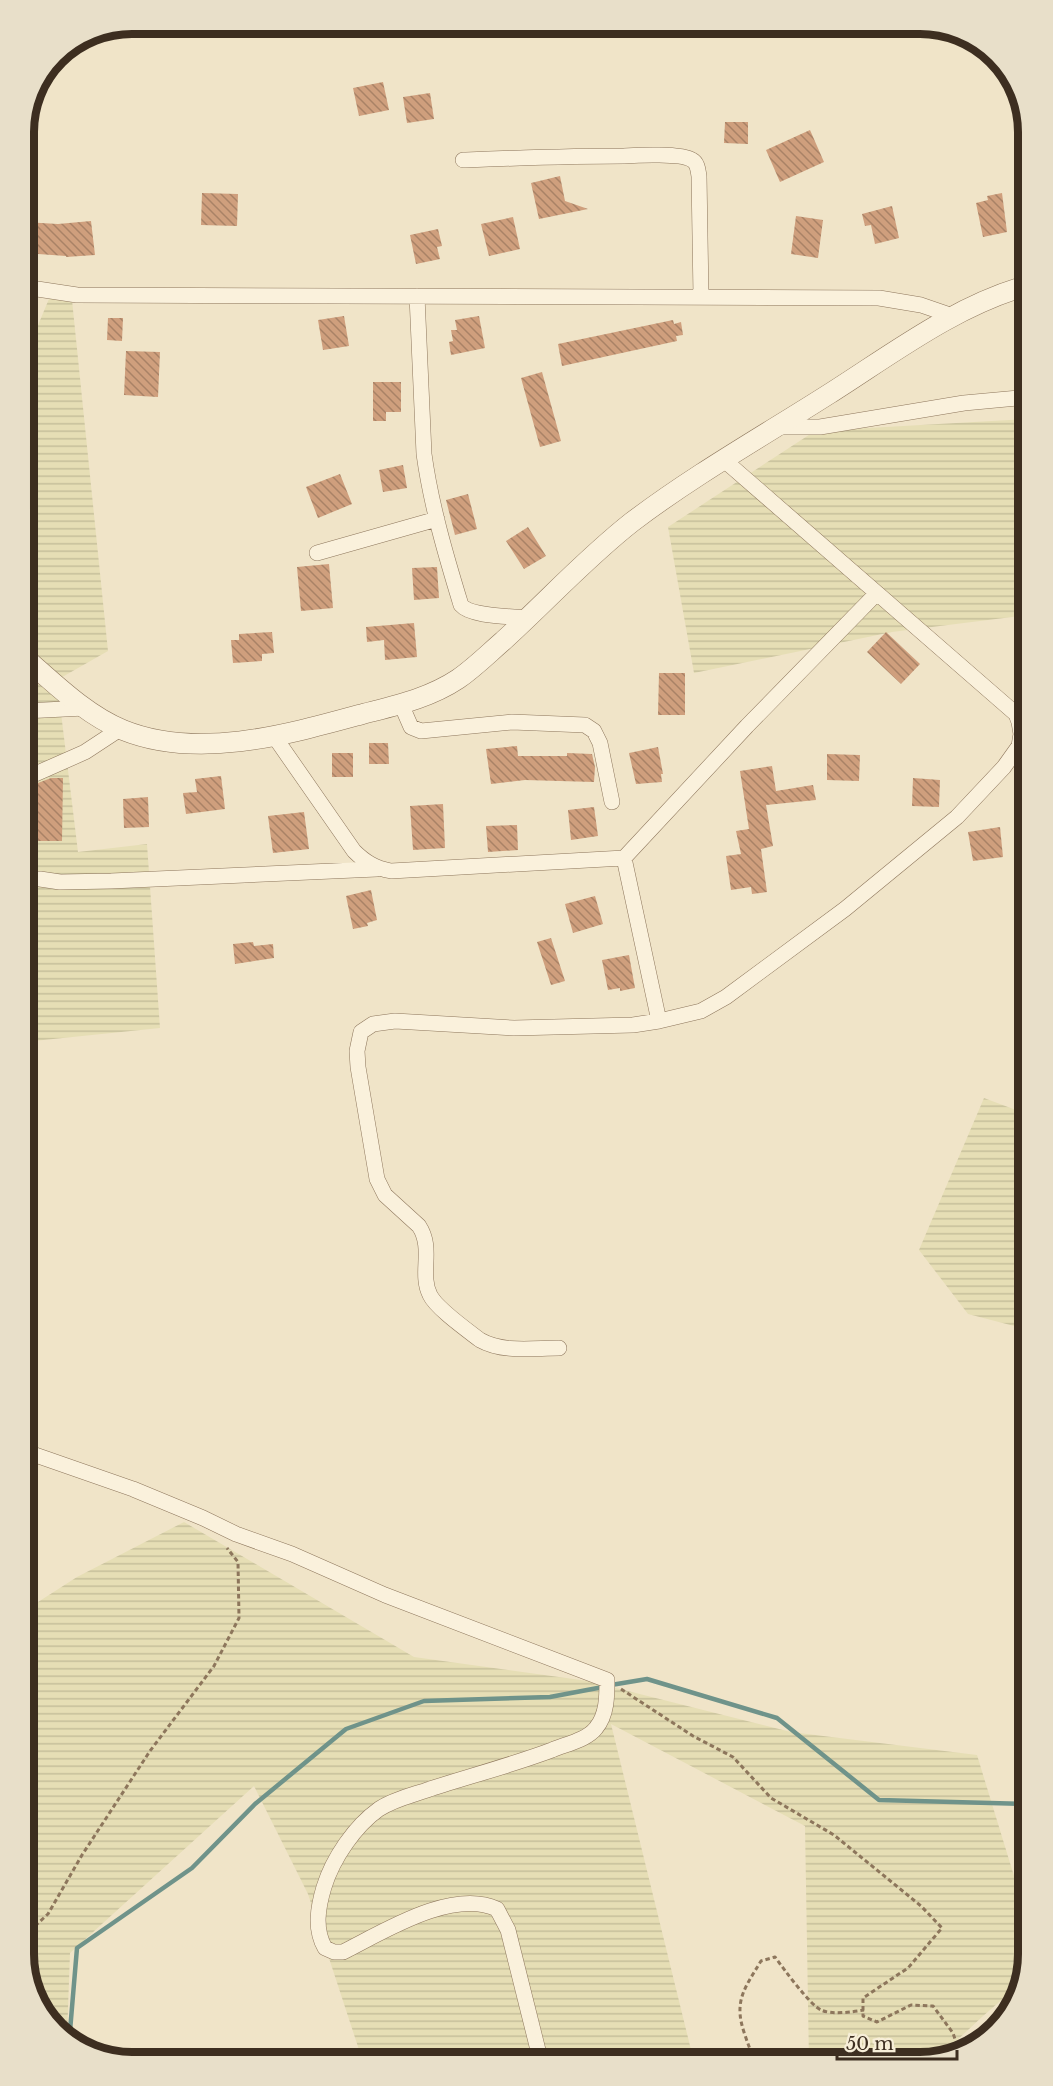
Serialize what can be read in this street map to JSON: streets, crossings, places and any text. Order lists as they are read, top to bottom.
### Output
{
  "scale_bar": "50 m"
}
